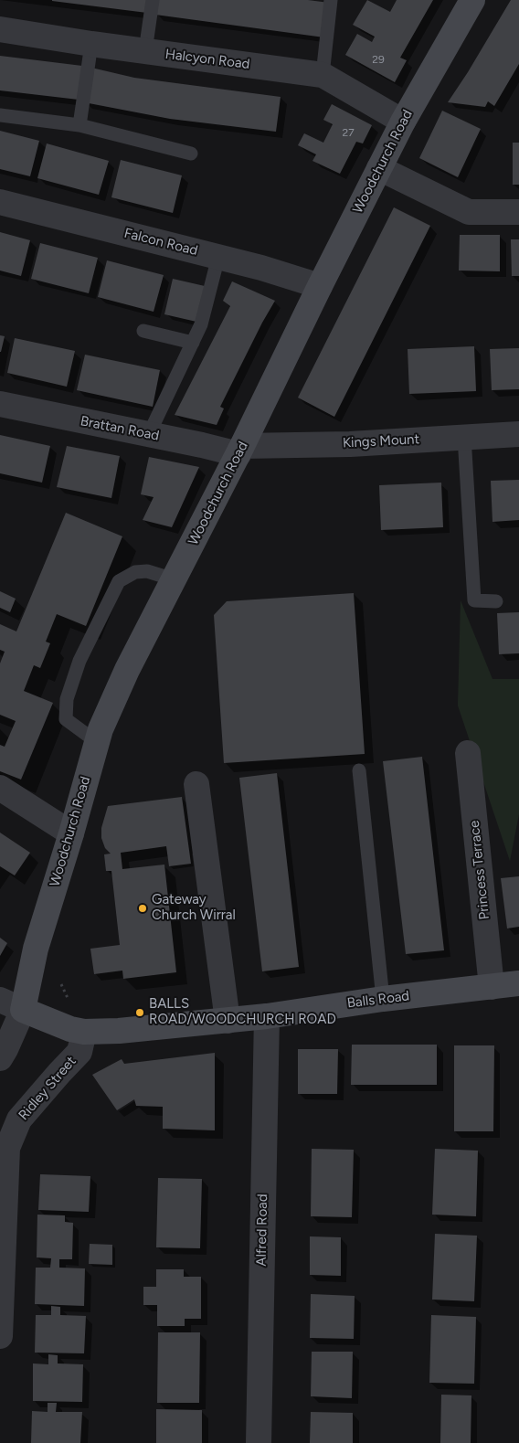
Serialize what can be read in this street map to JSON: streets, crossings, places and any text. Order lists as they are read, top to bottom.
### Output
{
  "streets": {
    "street": [
      "Halcyon Road",
      "Woodchurch Road",
      "Falcon Road",
      "Brattan Road",
      "Kings Mount",
      "Princess Terrace",
      "Balls Road",
      "Ridley Street",
      "Alfred Road"
    ]
  },
  "crossings": [
    ["Halcyon Road", "Woodchurch Road"],
    ["Woodchurch Road", "Falcon Road"],
    ["Woodchurch Road", "Brattan Road"],
    ["Woodchurch Road", "Kings Mount"],
    ["Woodchurch Road", "Balls Road"],
    ["Brattan Road", "Kings Mount"],
    ["Princess Terrace", "Balls Road"],
    ["Balls Road", "Ridley Street"],
    ["Balls Road", "Alfred Road"]
  ],
  "places": ["Gateway Church Wirral", "BALLS ROAD/WOODCHURCH ROAD"],
  "house_numbers": ["29", "27"]
}
